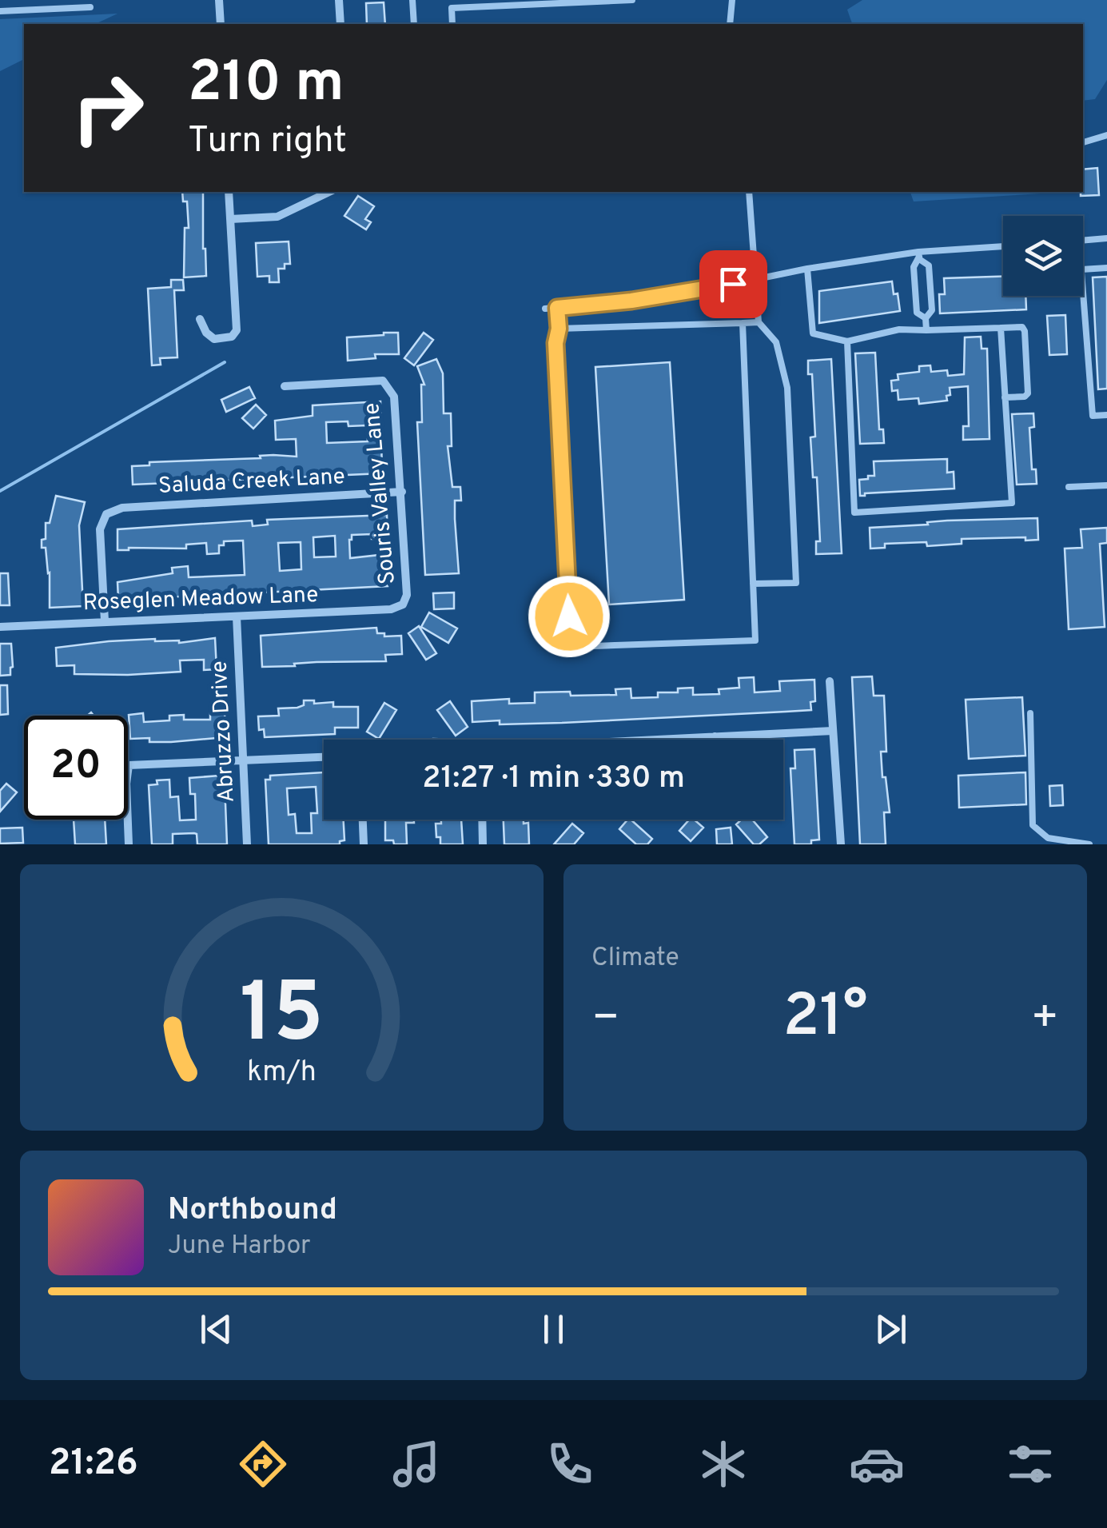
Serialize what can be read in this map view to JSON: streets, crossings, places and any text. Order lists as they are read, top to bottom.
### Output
{
  "streets": {
    "street": [
      "Saluda Creek Lane",
      "Souris Valley Lane",
      "Roseglen Meadow Lane",
      "Abruzzo Drive"
    ]
  },
  "crossings": [
    ["Saluda Creek Lane", "Souris Valley Lane"],
    ["Saluda Creek Lane", "Roseglen Meadow Lane"],
    ["Souris Valley Lane", "Roseglen Meadow Lane"],
    ["Roseglen Meadow Lane", "Abruzzo Drive"]
  ],
  "page": {
    "turn": ["210 m", "Turn right"],
    "limit": "20",
    "trip": "21:27 · 1 min · 330 m",
    "tile": "Climate",
    "heat": ["−", "21°", "+"],
    "song": ["Northbound", "June Harbor"],
    "tabs": "21:26",
    "gauge": ["15", "km/h"]
  }
}
